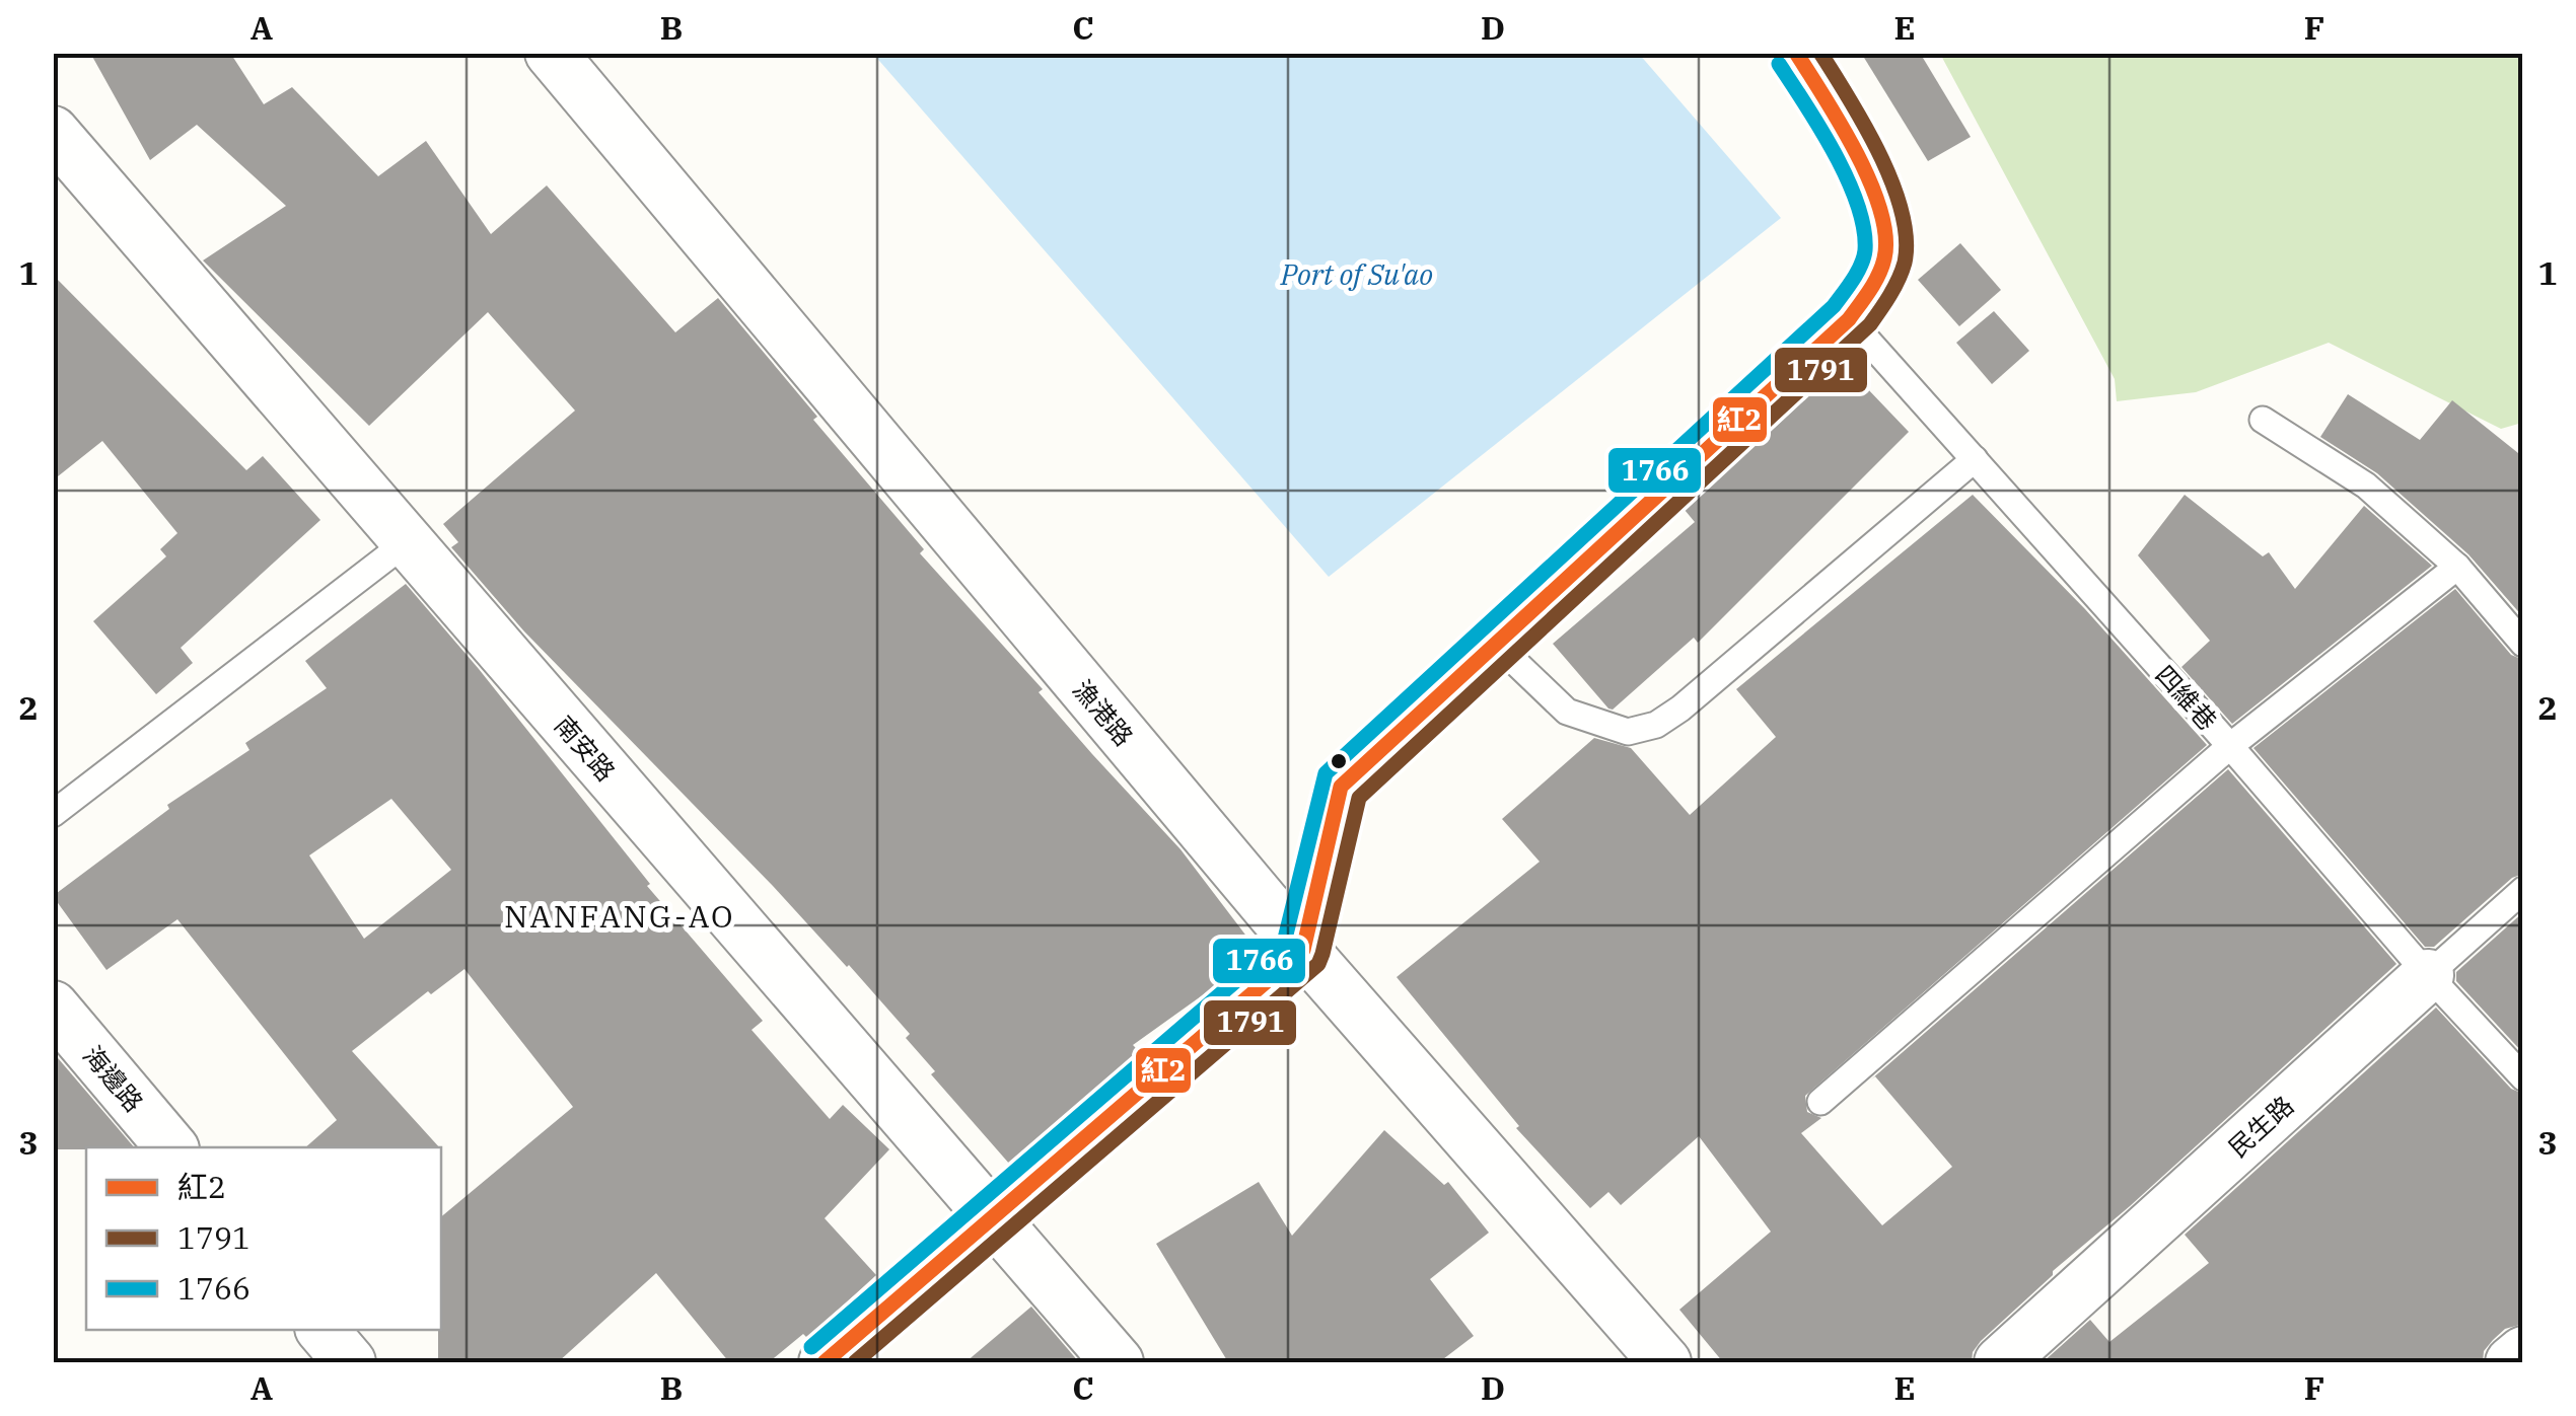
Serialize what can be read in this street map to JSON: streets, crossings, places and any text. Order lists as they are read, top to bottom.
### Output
{
  "streets": {
    "street": [
      "漁港路",
      "南安路",
      "海邊路",
      "民生路"
    ],
    "lane": ["四維巷"]
  },
  "crossings": [
    ["四維巷", "民生路"]
  ],
  "districts": ["NANFANG-AO"],
  "water": ["Port of Su'ao"],
  "lines": ["transit line 紅2", "transit line 1791", "transit line 1766"],
  "legend": ["紅2", "1791", "1766"],
  "grid": {
    "columns": [
      "A",
      "B",
      "C",
      "D",
      "E",
      "F"
    ],
    "rows": ["1", "2", "3"]
  }
}
